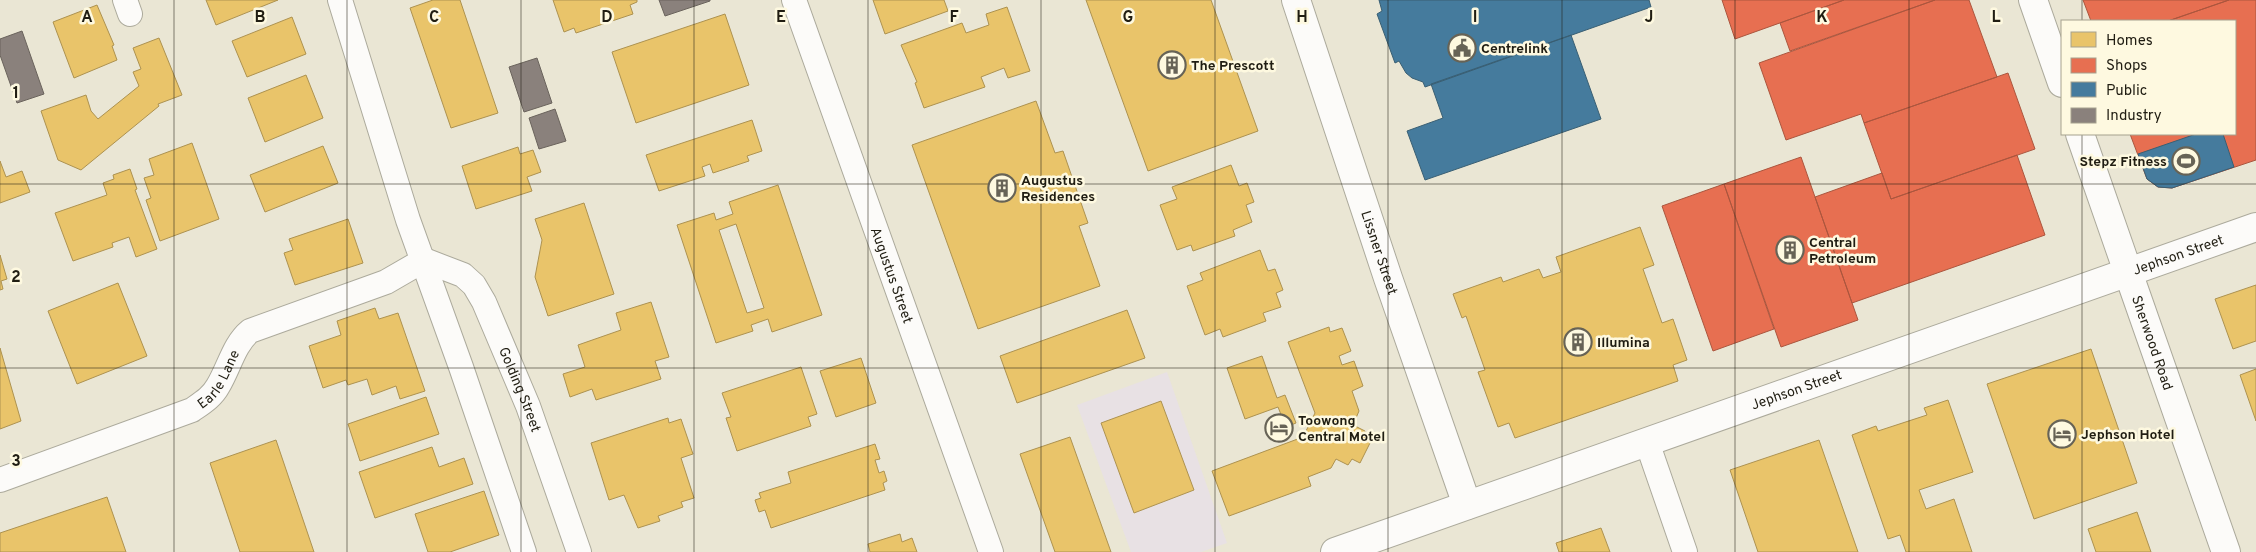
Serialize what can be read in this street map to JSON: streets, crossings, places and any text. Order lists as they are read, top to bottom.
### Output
{
  "streets": {
    "main road": ["Lissner Street", "Jephson Street", "Sherwood Road"],
    "street": ["Augustus Street", "Earle Lane", "Golding Street"]
  },
  "crossings": [
    ["Lissner Street", "Jephson Street"],
    ["Jephson Street", "Sherwood Road"],
    ["Earle Lane", "Golding Street"]
  ],
  "places": {
    "public building": ["Centrelink"],
    "building": [
      "The Prescott",
      "Augustus Residences",
      "Central Petroleum",
      "Illumina"
    ],
    "sports": ["Stepz Fitness"],
    "hotel": ["Toowong Central Motel", "Jephson Hotel"]
  },
  "legend": [
    "Homes",
    "Shops",
    "Public",
    "Industry"
  ],
  "grid": {
    "columns": [
      "A",
      "B",
      "C",
      "D",
      "E",
      "F",
      "G",
      "H",
      "I",
      "J",
      "K",
      "L"
    ],
    "rows": ["1", "2", "3"]
  }
}
